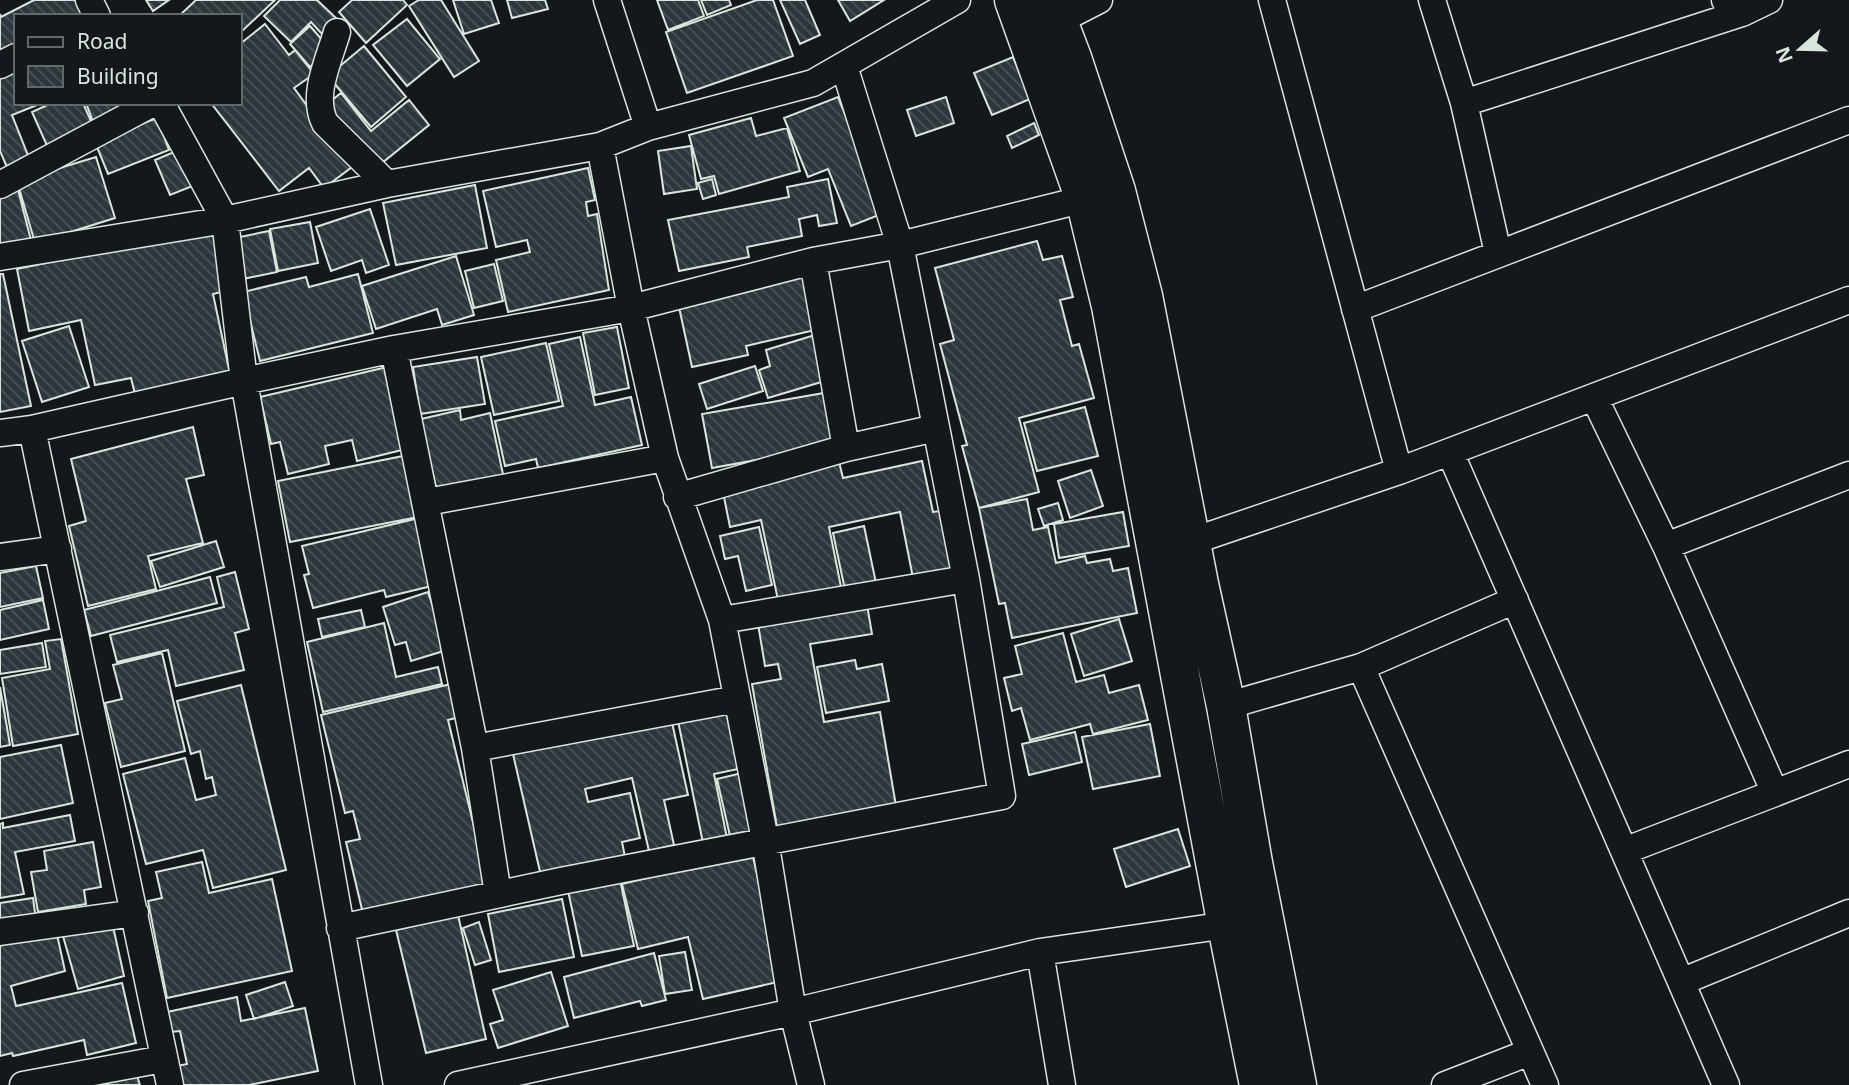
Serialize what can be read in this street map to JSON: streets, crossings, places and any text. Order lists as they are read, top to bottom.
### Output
{
  "legend": ["Road", "Building"],
  "north": "left"
}
